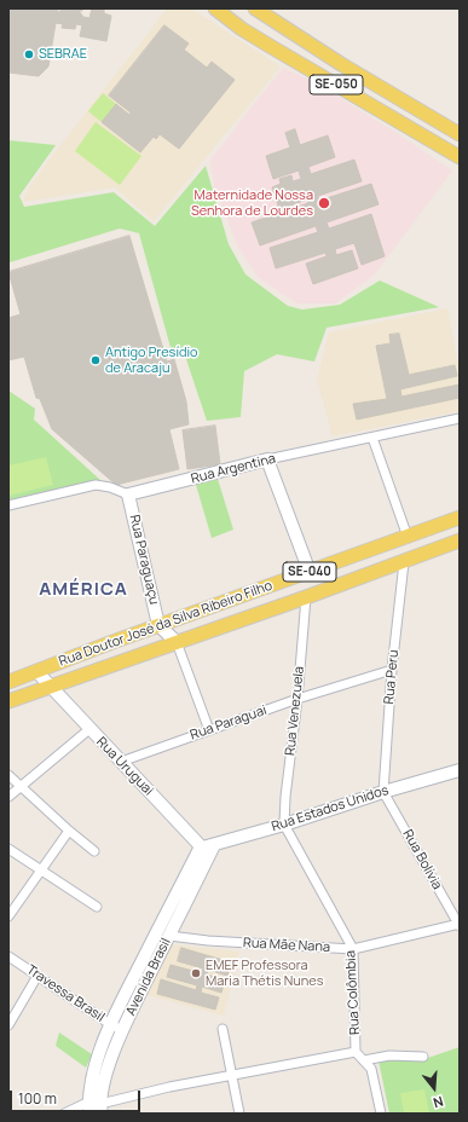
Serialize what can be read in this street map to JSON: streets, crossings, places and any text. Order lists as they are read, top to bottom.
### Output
{
  "streets": {
    "main road": ["SE-050", "SE-040", "Rua Doutor José da Silva Ribeiro Filho"],
    "street": [
      "Rua Argentina",
      "Rua Paraguaçu",
      "Rua Peru",
      "Rua Venezuela",
      "Rua Paraguai",
      "Rua Uruguai",
      "Rua Estados Unidos",
      "Rua Bolívia",
      "Rua Mãe Nana",
      "Avenida Brasil",
      "Rua Colômbia",
      "Travessa Brasil"
    ]
  },
  "crossings": [
    ["Rua Argentina", "Rua Paraguaçu"],
    ["Rua Paraguaçu", "Rua Doutor José da Silva Ribeiro Filho"],
    ["Rua Doutor José da Silva Ribeiro Filho", "Rua Peru"],
    ["Rua Doutor José da Silva Ribeiro Filho", "Rua Venezuela"],
    ["Rua Doutor José da Silva Ribeiro Filho", "Rua Uruguai"],
    ["Rua Peru", "Rua Paraguai"],
    ["Rua Peru", "Rua Estados Unidos"],
    ["Rua Peru", "Rua Bolívia"],
    ["Rua Venezuela", "Rua Paraguai"],
    ["Rua Venezuela", "Rua Estados Unidos"],
    ["Rua Venezuela", "Rua Colômbia"],
    ["Rua Paraguai", "Rua Uruguai"],
    ["Rua Uruguai", "Rua Estados Unidos"],
    ["Rua Uruguai", "Avenida Brasil"],
    ["Rua Estados Unidos", "Rua Bolívia"],
    ["Rua Estados Unidos", "Avenida Brasil"],
    ["Rua Estados Unidos", "Rua Colômbia"],
    ["Rua Bolívia", "Rua Mãe Nana"],
    ["Rua Mãe Nana", "Avenida Brasil"],
    ["Rua Mãe Nana", "Rua Colômbia"],
    ["Avenida Brasil", "Travessa Brasil"]
  ],
  "districts": ["AMÉRICA"],
  "places": [
    "SEBRAE",
    "Maternidade Nossa Senhora de Lourdes",
    "Antigo Presídio de Aracaju",
    "EMEF Professora Maria Thétis Nunes"
  ],
  "scale_bar": "100 m",
  "north": "bottom"
}
